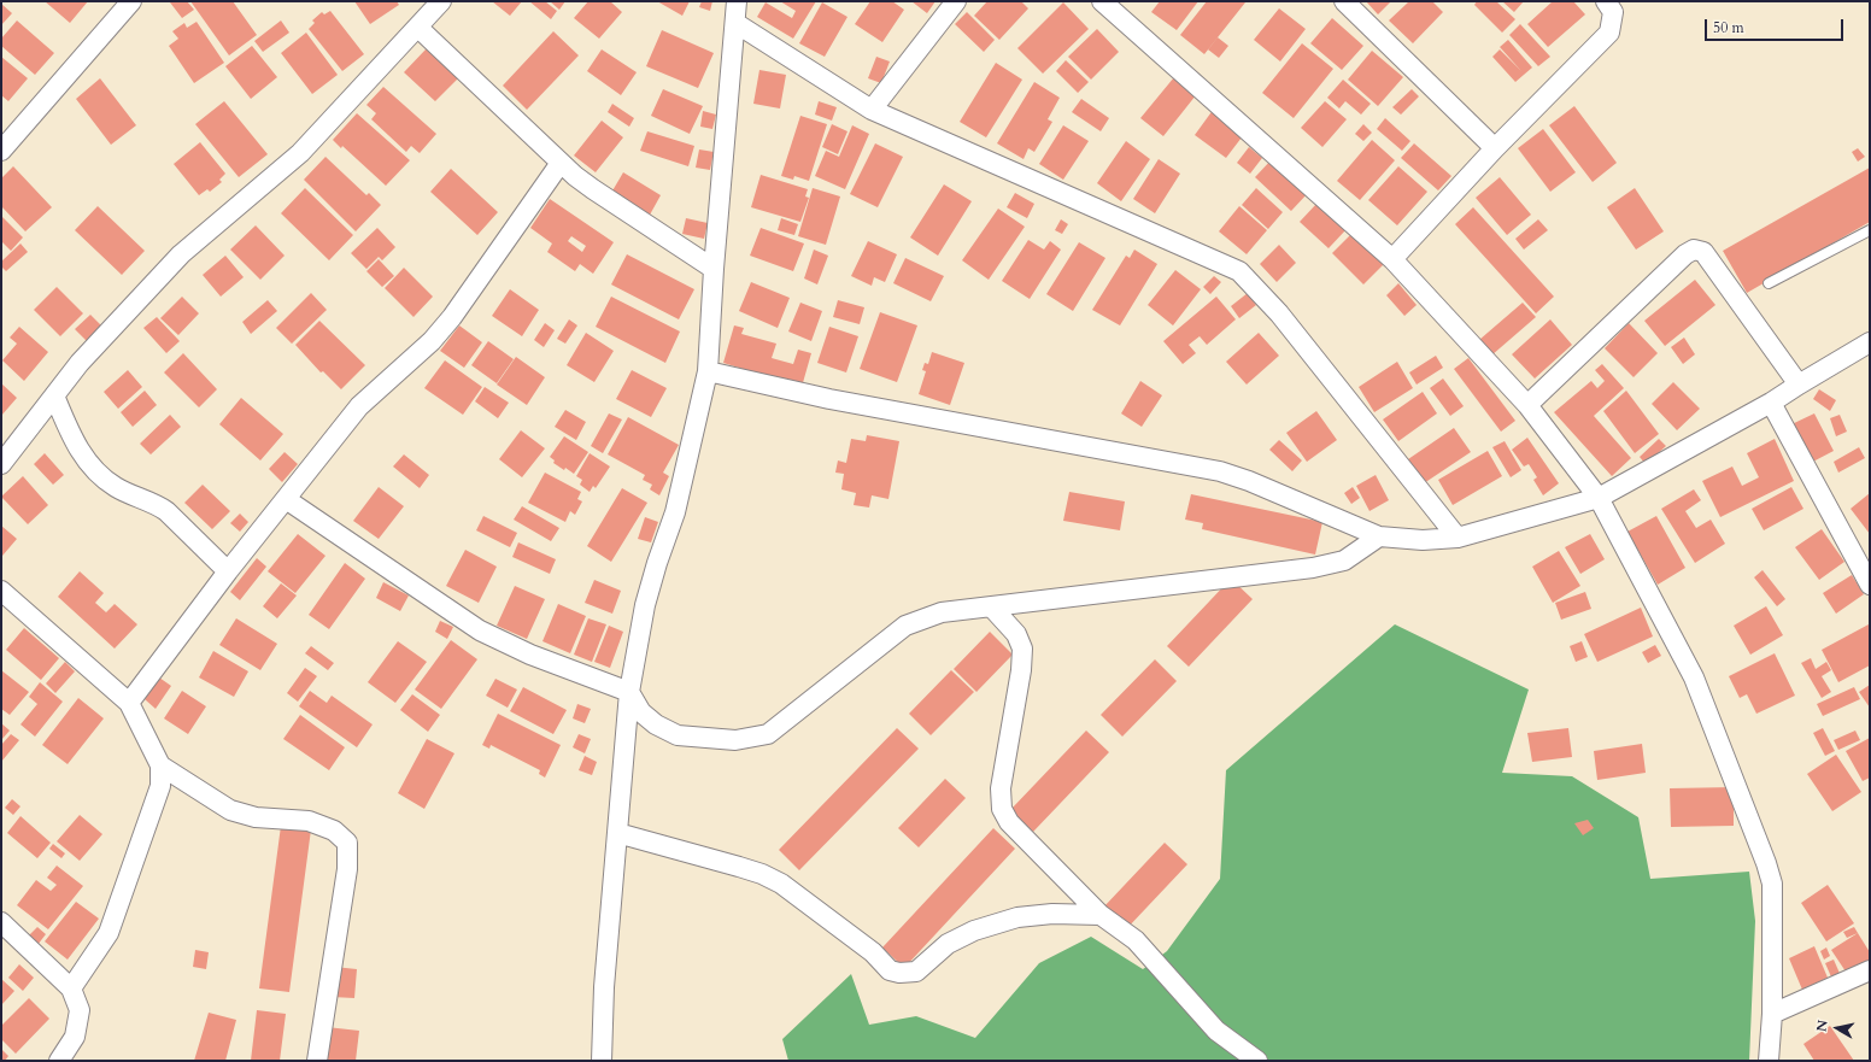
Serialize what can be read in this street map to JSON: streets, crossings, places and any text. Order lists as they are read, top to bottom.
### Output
{
  "scale_bar": "50 m",
  "north": "left"
}
